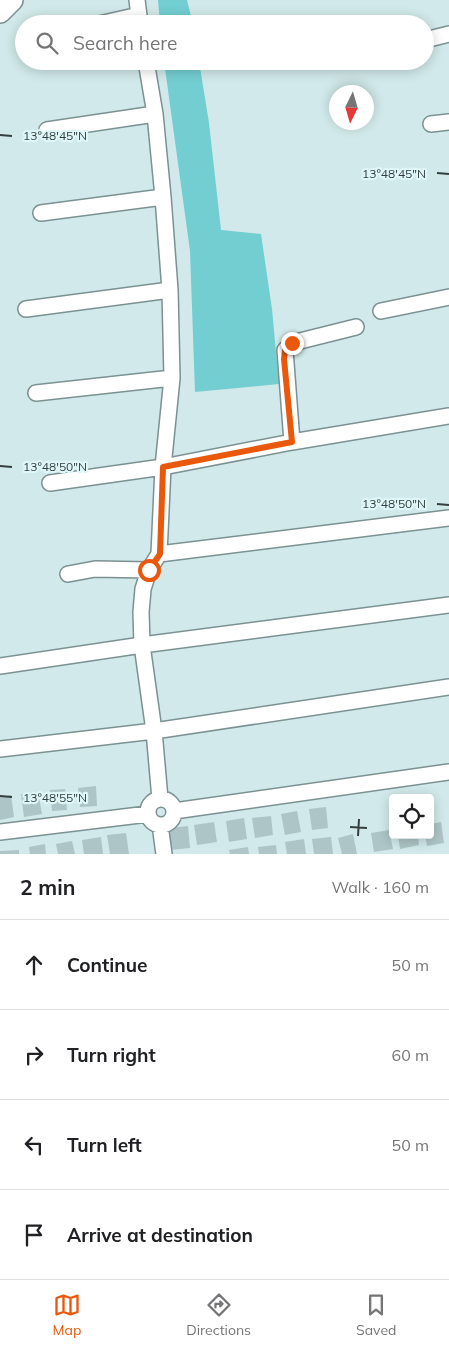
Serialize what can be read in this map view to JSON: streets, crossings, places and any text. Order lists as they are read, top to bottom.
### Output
{
  "north": "bottom",
  "page": {
    "search": "Search here",
    "heading": ["2 min", "Walk · 160 m"],
    "list": [
      ["Continue", "50 m"],
      ["Turn right", "60 m"],
      ["Turn left", "50 m"],
      "Arrive at destination"
    ],
    "nav": ["Map", "Directions", "Saved"]
  },
  "coordinates": ["13°48'45\"N", "13°48'50\"N", "13°48'55\"N"]
}
